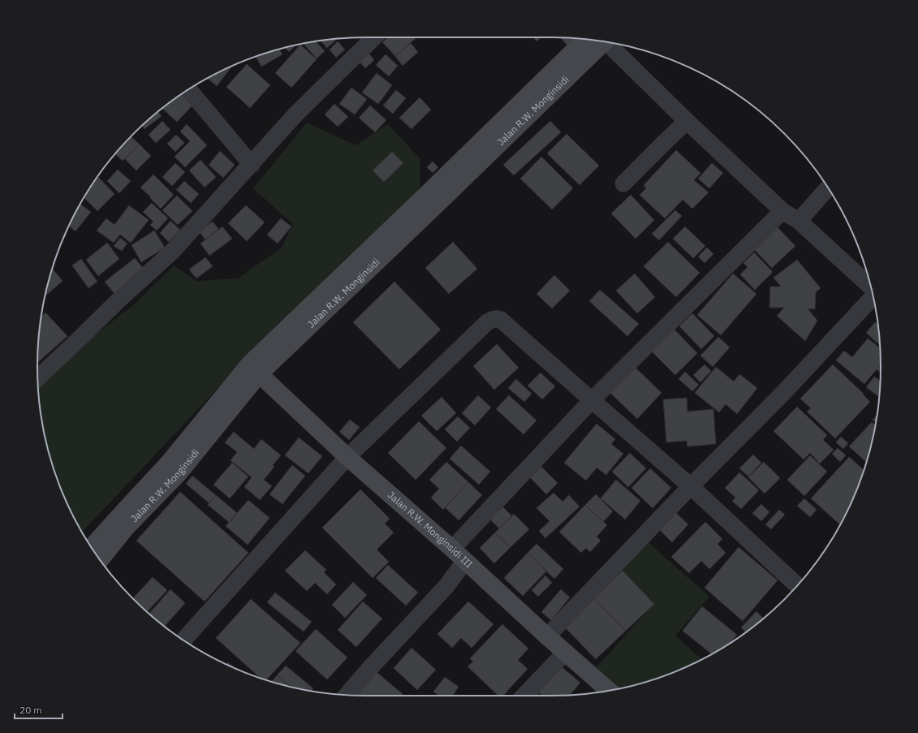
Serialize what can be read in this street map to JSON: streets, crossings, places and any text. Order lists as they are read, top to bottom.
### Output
{
  "streets": {
    "main road": ["Jalan R.W. Monginsidi", "Jalan R.W. Monginsidi III"]
  },
  "crossings": [
    ["Jalan R.W. Monginsidi", "Jalan R.W. Monginsidi III"]
  ],
  "scale_bar": "20 m"
}
